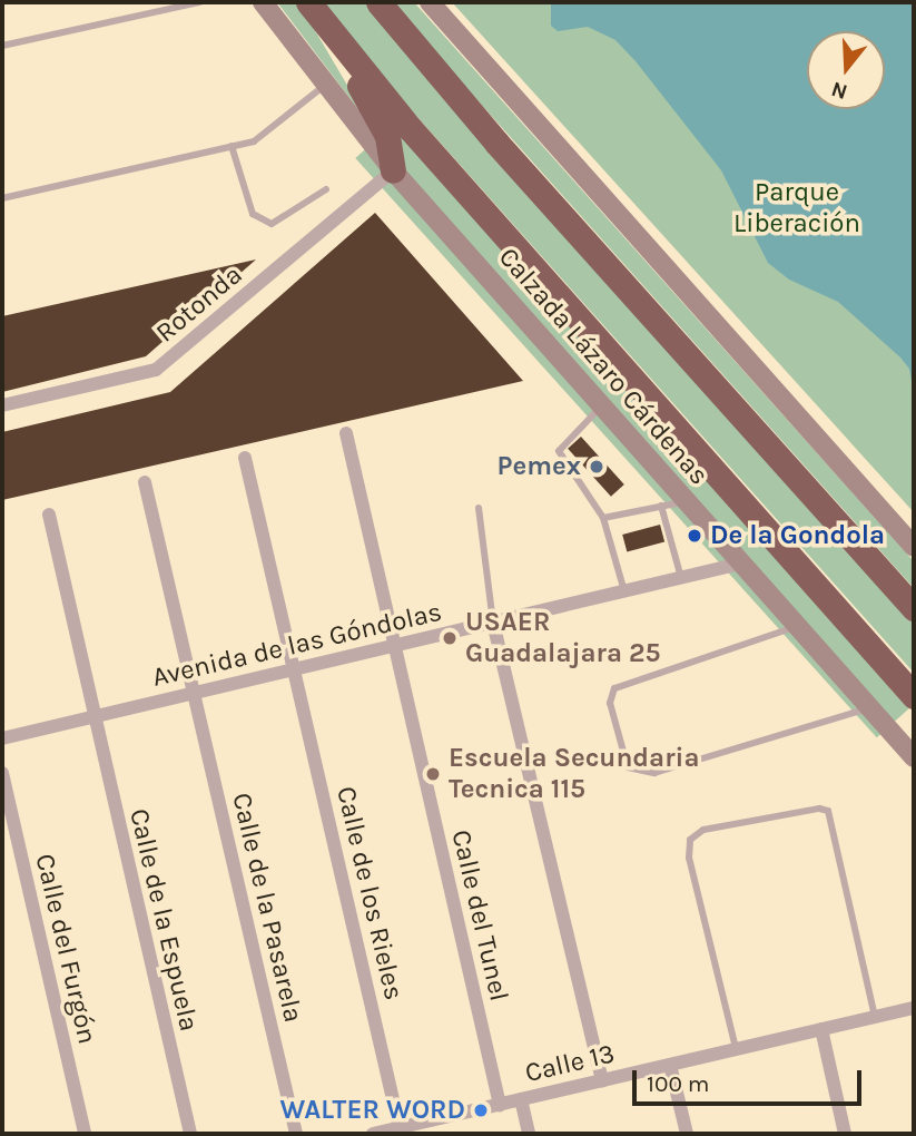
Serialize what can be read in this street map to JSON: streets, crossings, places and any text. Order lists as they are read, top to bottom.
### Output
{
  "streets": {
    "highway": ["Calzada Lázaro Cárdenas"],
    "street": [
      "Rotonda",
      "Avenida de las Góndolas",
      "Calle de los Rieles",
      "Calle de la Pasarela",
      "Calle del Tunel",
      "Calle de la Espuela",
      "Calle del Furgón",
      "Calle 13"
    ]
  },
  "crossings": [
    ["Rotonda", "Calzada Lázaro Cárdenas"],
    ["Calzada Lázaro Cárdenas", "Avenida de las Góndolas"],
    ["Avenida de las Góndolas", "Calle de los Rieles"],
    ["Avenida de las Góndolas", "Calle de la Pasarela"],
    ["Avenida de las Góndolas", "Calle del Tunel"],
    ["Avenida de las Góndolas", "Calle de la Espuela"],
    ["Calle de los Rieles", "Calle 13"],
    ["Calle del Tunel", "Calle 13"]
  ],
  "parks": ["Parque Liberación"],
  "places": [
    "Pemex",
    "De la Gondola",
    "USAER Guadalajara 25",
    "Escuela Secundaria Tecnica 115",
    "WALTER WORD"
  ],
  "scale_bar": "100 m",
  "north": "bottom"
}
